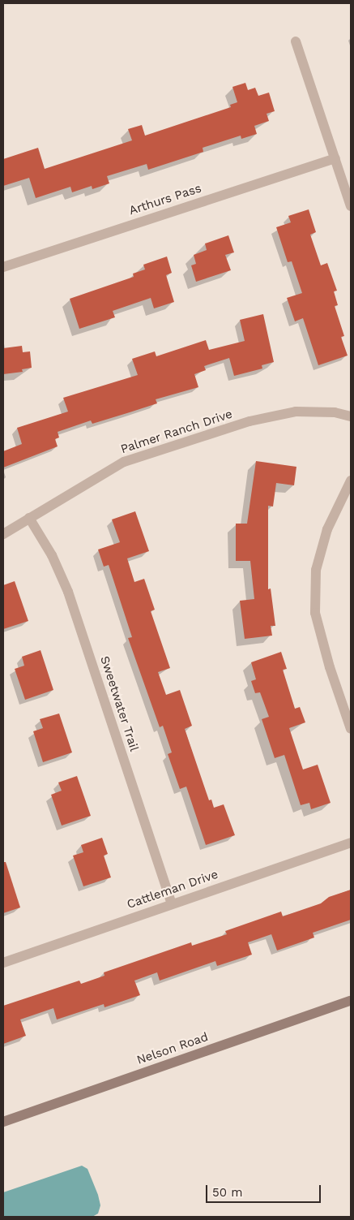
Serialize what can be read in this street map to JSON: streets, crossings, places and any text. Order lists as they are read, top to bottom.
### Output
{
  "streets": {
    "street": [
      "Arthurs Pass",
      "Palmer Ranch Drive",
      "Sweetwater Trail",
      "Cattleman Drive",
      "Nelson Road"
    ]
  },
  "crossings": [
    ["Palmer Ranch Drive", "Sweetwater Trail"],
    ["Sweetwater Trail", "Cattleman Drive"]
  ],
  "scale_bar": "50 m"
}
